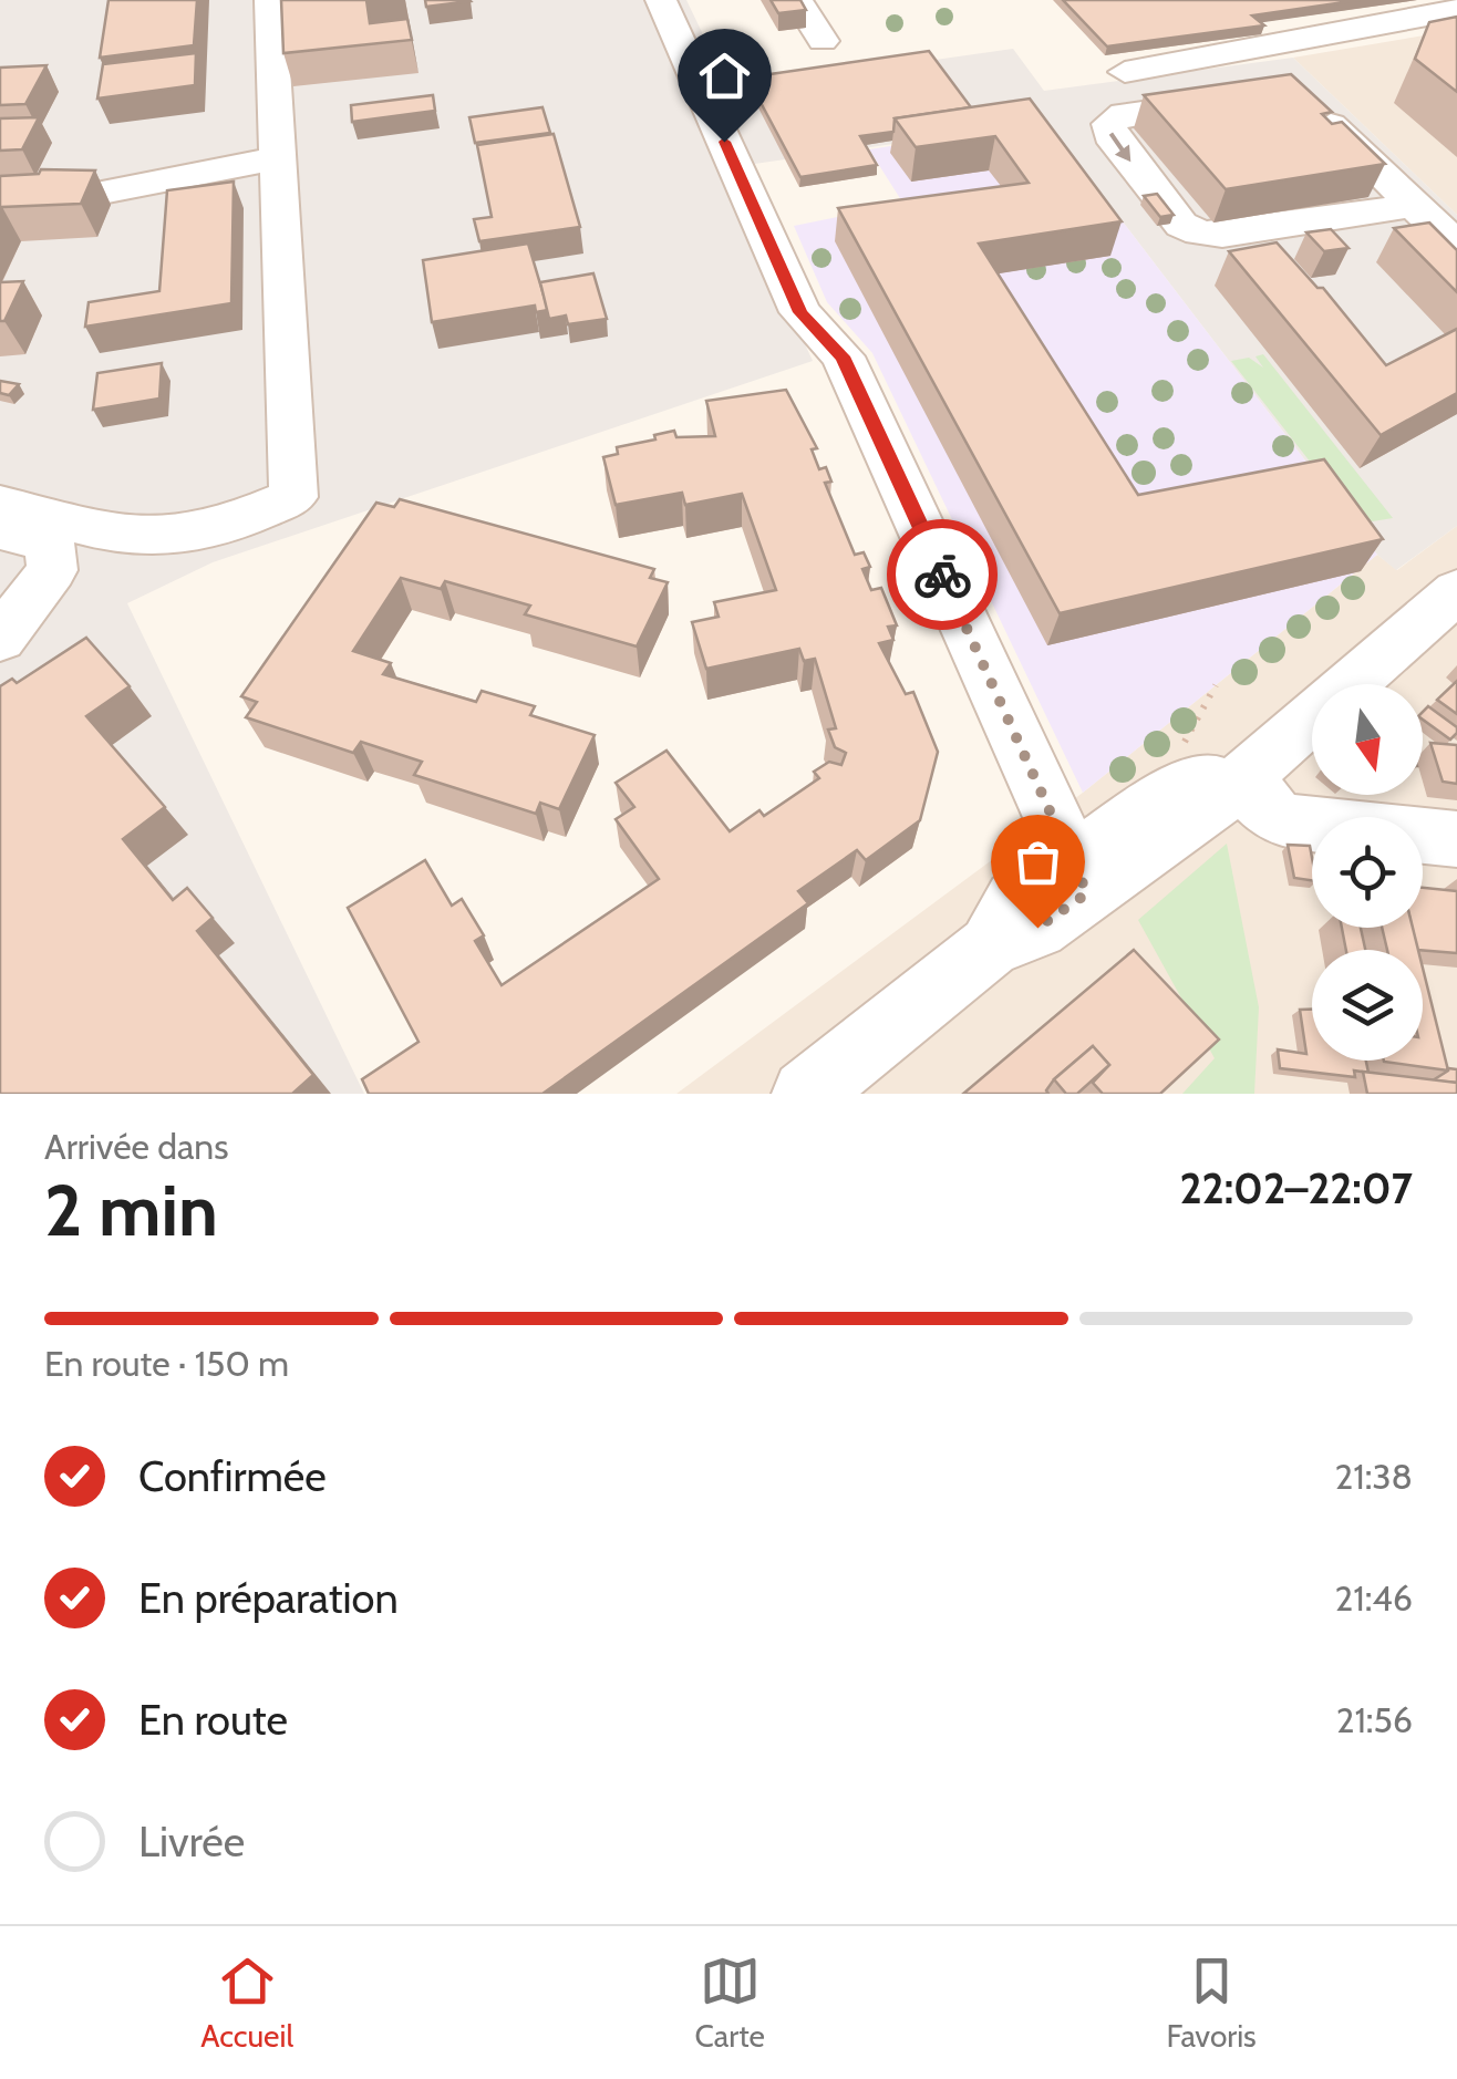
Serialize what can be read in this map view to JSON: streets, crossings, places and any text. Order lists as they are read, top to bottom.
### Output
{
  "north": "bottom",
  "page": {
    "heading": ["2 min", "Arrivée dans", "22:02–22:07"],
    "bar": "En route · 150 m",
    "list": [
      ["Confirmée", "21:38"],
      ["En préparation", "21:46"],
      ["En route", "21:56"],
      "Livrée"
    ],
    "tabs": ["Accueil", "Carte", "Favoris"]
  }
}
